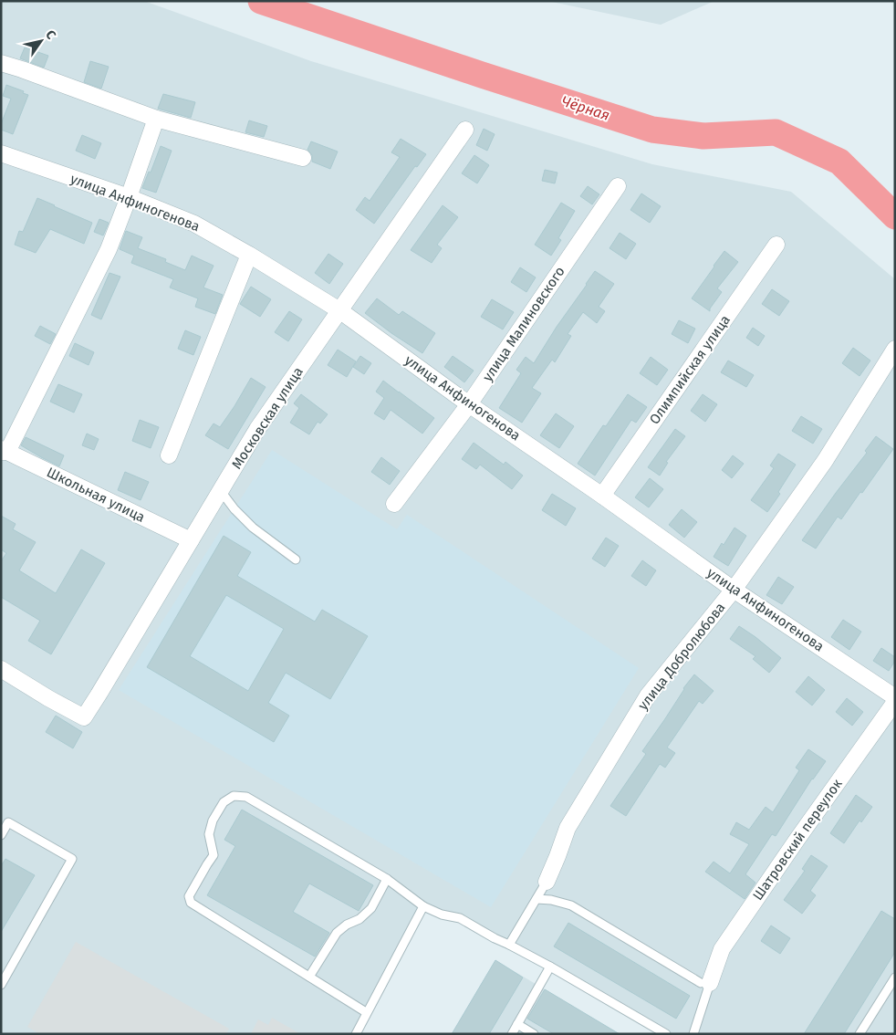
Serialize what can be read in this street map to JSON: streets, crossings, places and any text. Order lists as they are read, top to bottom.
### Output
{
  "streets": {
    "street": [
      "улица Анфиногенова",
      "улица Малиновского",
      "Олимпийская улица",
      "Московская улица",
      "Школьная улица",
      "улица Добролюбова",
      "Шатровский переулок"
    ]
  },
  "crossings": [
    ["улица Анфиногенова", "улица Малиновского"],
    ["улица Анфиногенова", "Олимпийская улица"],
    ["улица Анфиногенова", "Московская улица"],
    ["улица Анфиногенова", "улица Добролюбова"],
    ["Московская улица", "Школьная улица"]
  ],
  "water": ["Чёрная"],
  "north": "top right"
}
